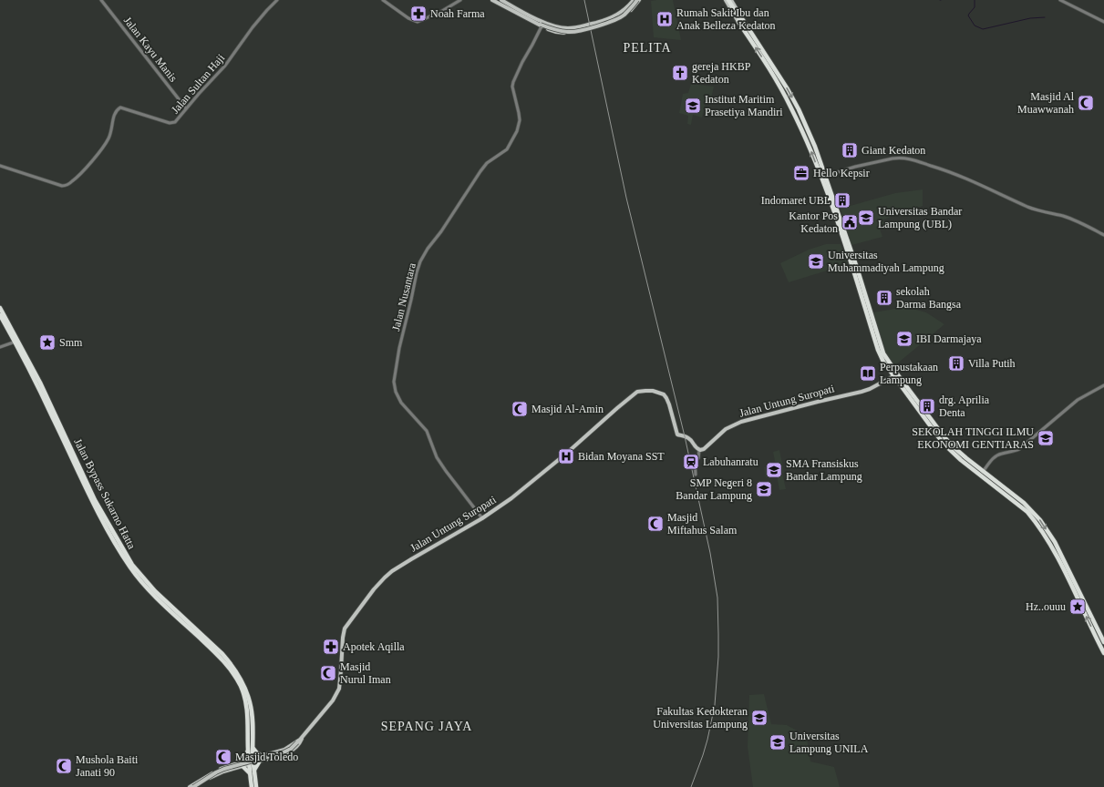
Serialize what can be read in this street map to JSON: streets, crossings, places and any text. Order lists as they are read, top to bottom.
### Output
{
  "streets": {
    "highway": ["Jalan Bypass Sukarno Hatta"],
    "main road": ["Jalan Untung Suropati"],
    "street": ["Jalan Kayu Manis", "Jalan Sultan Haji", "Jalan Nusantara"]
  },
  "crossings": [
    ["Jalan Kayu Manis", "Jalan Sultan Haji"],
    ["Jalan Nusantara", "Jalan Untung Suropati"],
    ["Jalan Untung Suropati", "Jalan Bypass Sukarno Hatta"]
  ],
  "districts": ["PELITA", "SEPANG JAYA"],
  "places": {
    "pharmacy": ["Noah Farma", "Apotek Aqilla"],
    "hospital": ["Rumah Sakit Ibu dan Anak Belleza Kedaton", "Bidan Moyana SST"],
    "church": ["gereja HKBP Kedaton"],
    "mosque": [
      "Masjid Al Muawwanah",
      "Masjid Al-Amin",
      "Masjid Miftahus Salam",
      "Masjid Nurul Iman",
      "Masjid Toledo",
      "Mushola Baiti Janati 90"
    ],
    "school or university": [
      "Institut Maritim Prasetiya Mandiri",
      "Universitas Bandar Lampung (UBL)",
      "Universitas Muhammadiyah Lampung",
      "IBI Darmajaya",
      "SEKOLAH TINGGI ILMU EKONOMI GENTIARAS",
      "SMA Fransiskus Bandar Lampung",
      "SMP Negeri 8 Bandar Lampung",
      "Fakultas Kedokteran Universitas Lampung",
      "Universitas Lampung UNILA"
    ],
    "building": [
      "Giant Kedaton",
      "Indomaret UBL",
      "sekolah Darma Bangsa",
      "Villa Putih",
      "drg. Aprilia Denta"
    ],
    "office": ["Hello Kepsir"],
    "public building": ["Kantor Pos Kedaton"],
    "place": ["Smm", "Hz..ouuu"],
    "library": ["Perpustakaan Lampung"],
    "station": ["Labuhanratu"]
  }
}
